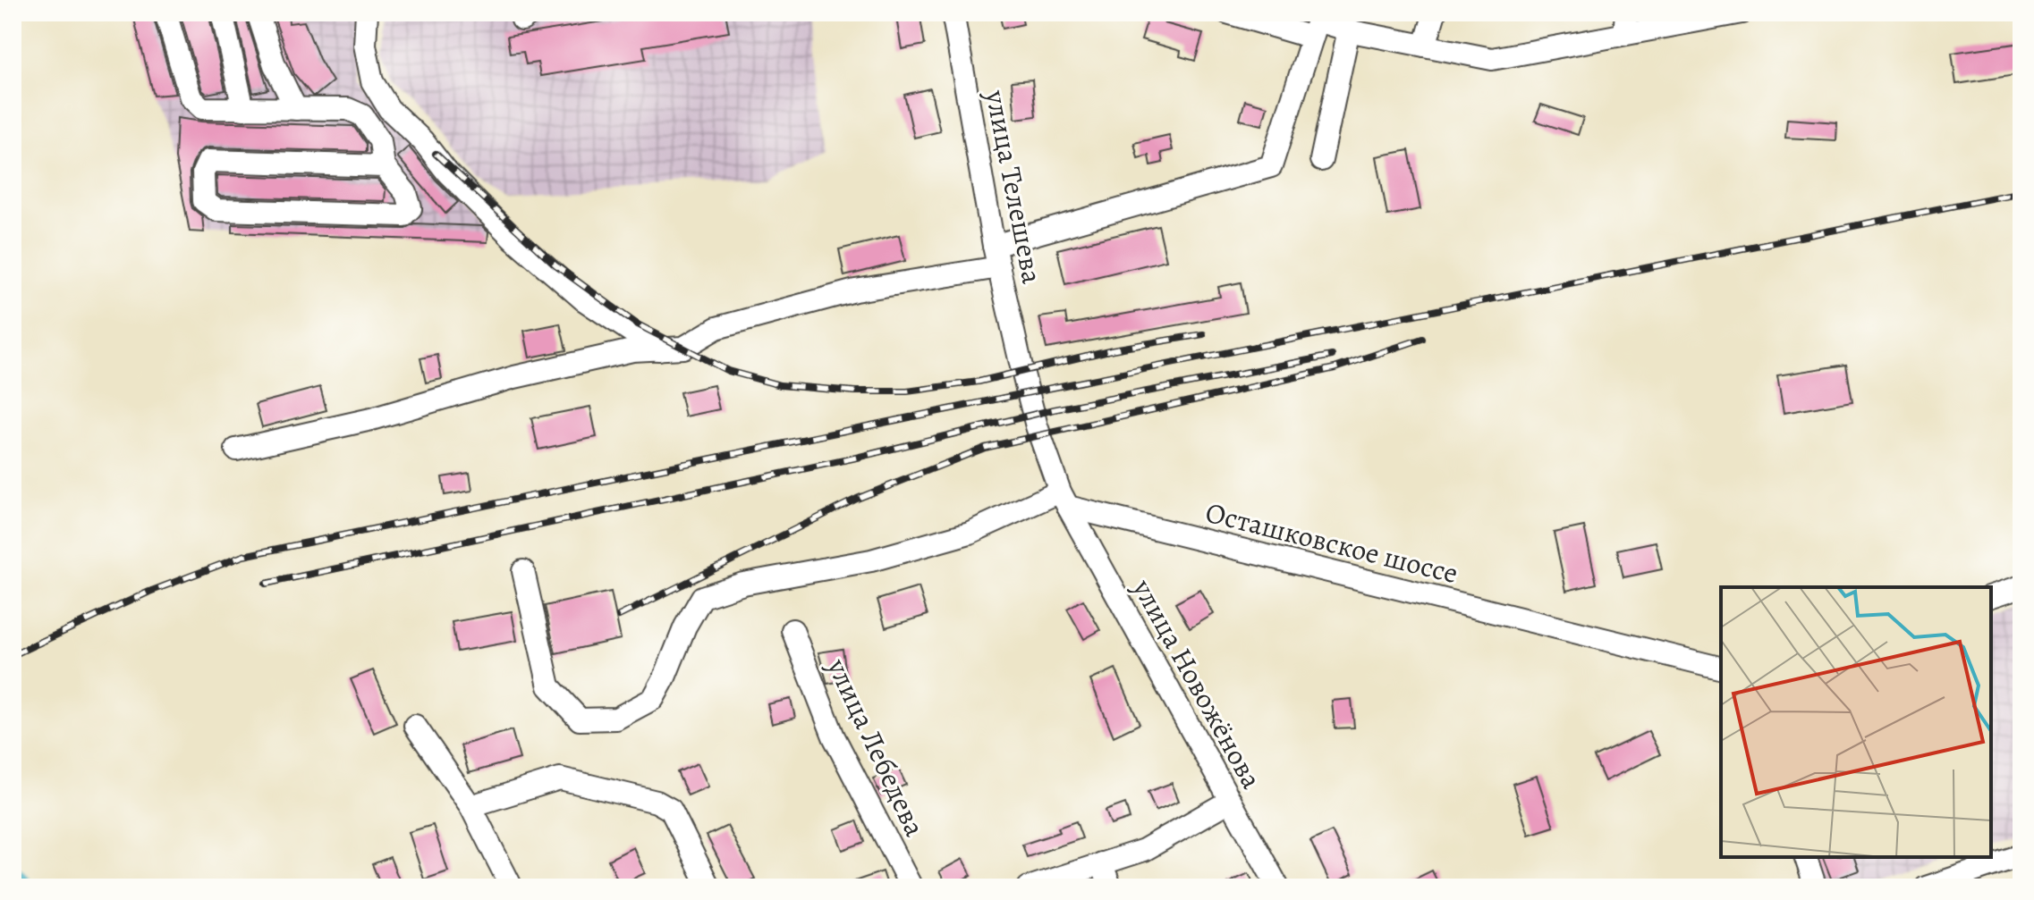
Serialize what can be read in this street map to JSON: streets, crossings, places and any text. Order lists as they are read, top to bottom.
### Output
{
  "streets": {
    "street": [
      "улица Телешева",
      "Осташковское шоссе",
      "улица Новожёнова",
      "улица Лебедева"
    ]
  },
  "crossings": [
    ["улица Телешева", "Осташковское шоссе"],
    ["улица Телешева", "улица Новожёнова"],
    ["Осташковское шоссе", "улица Новожёнова"]
  ]
}
